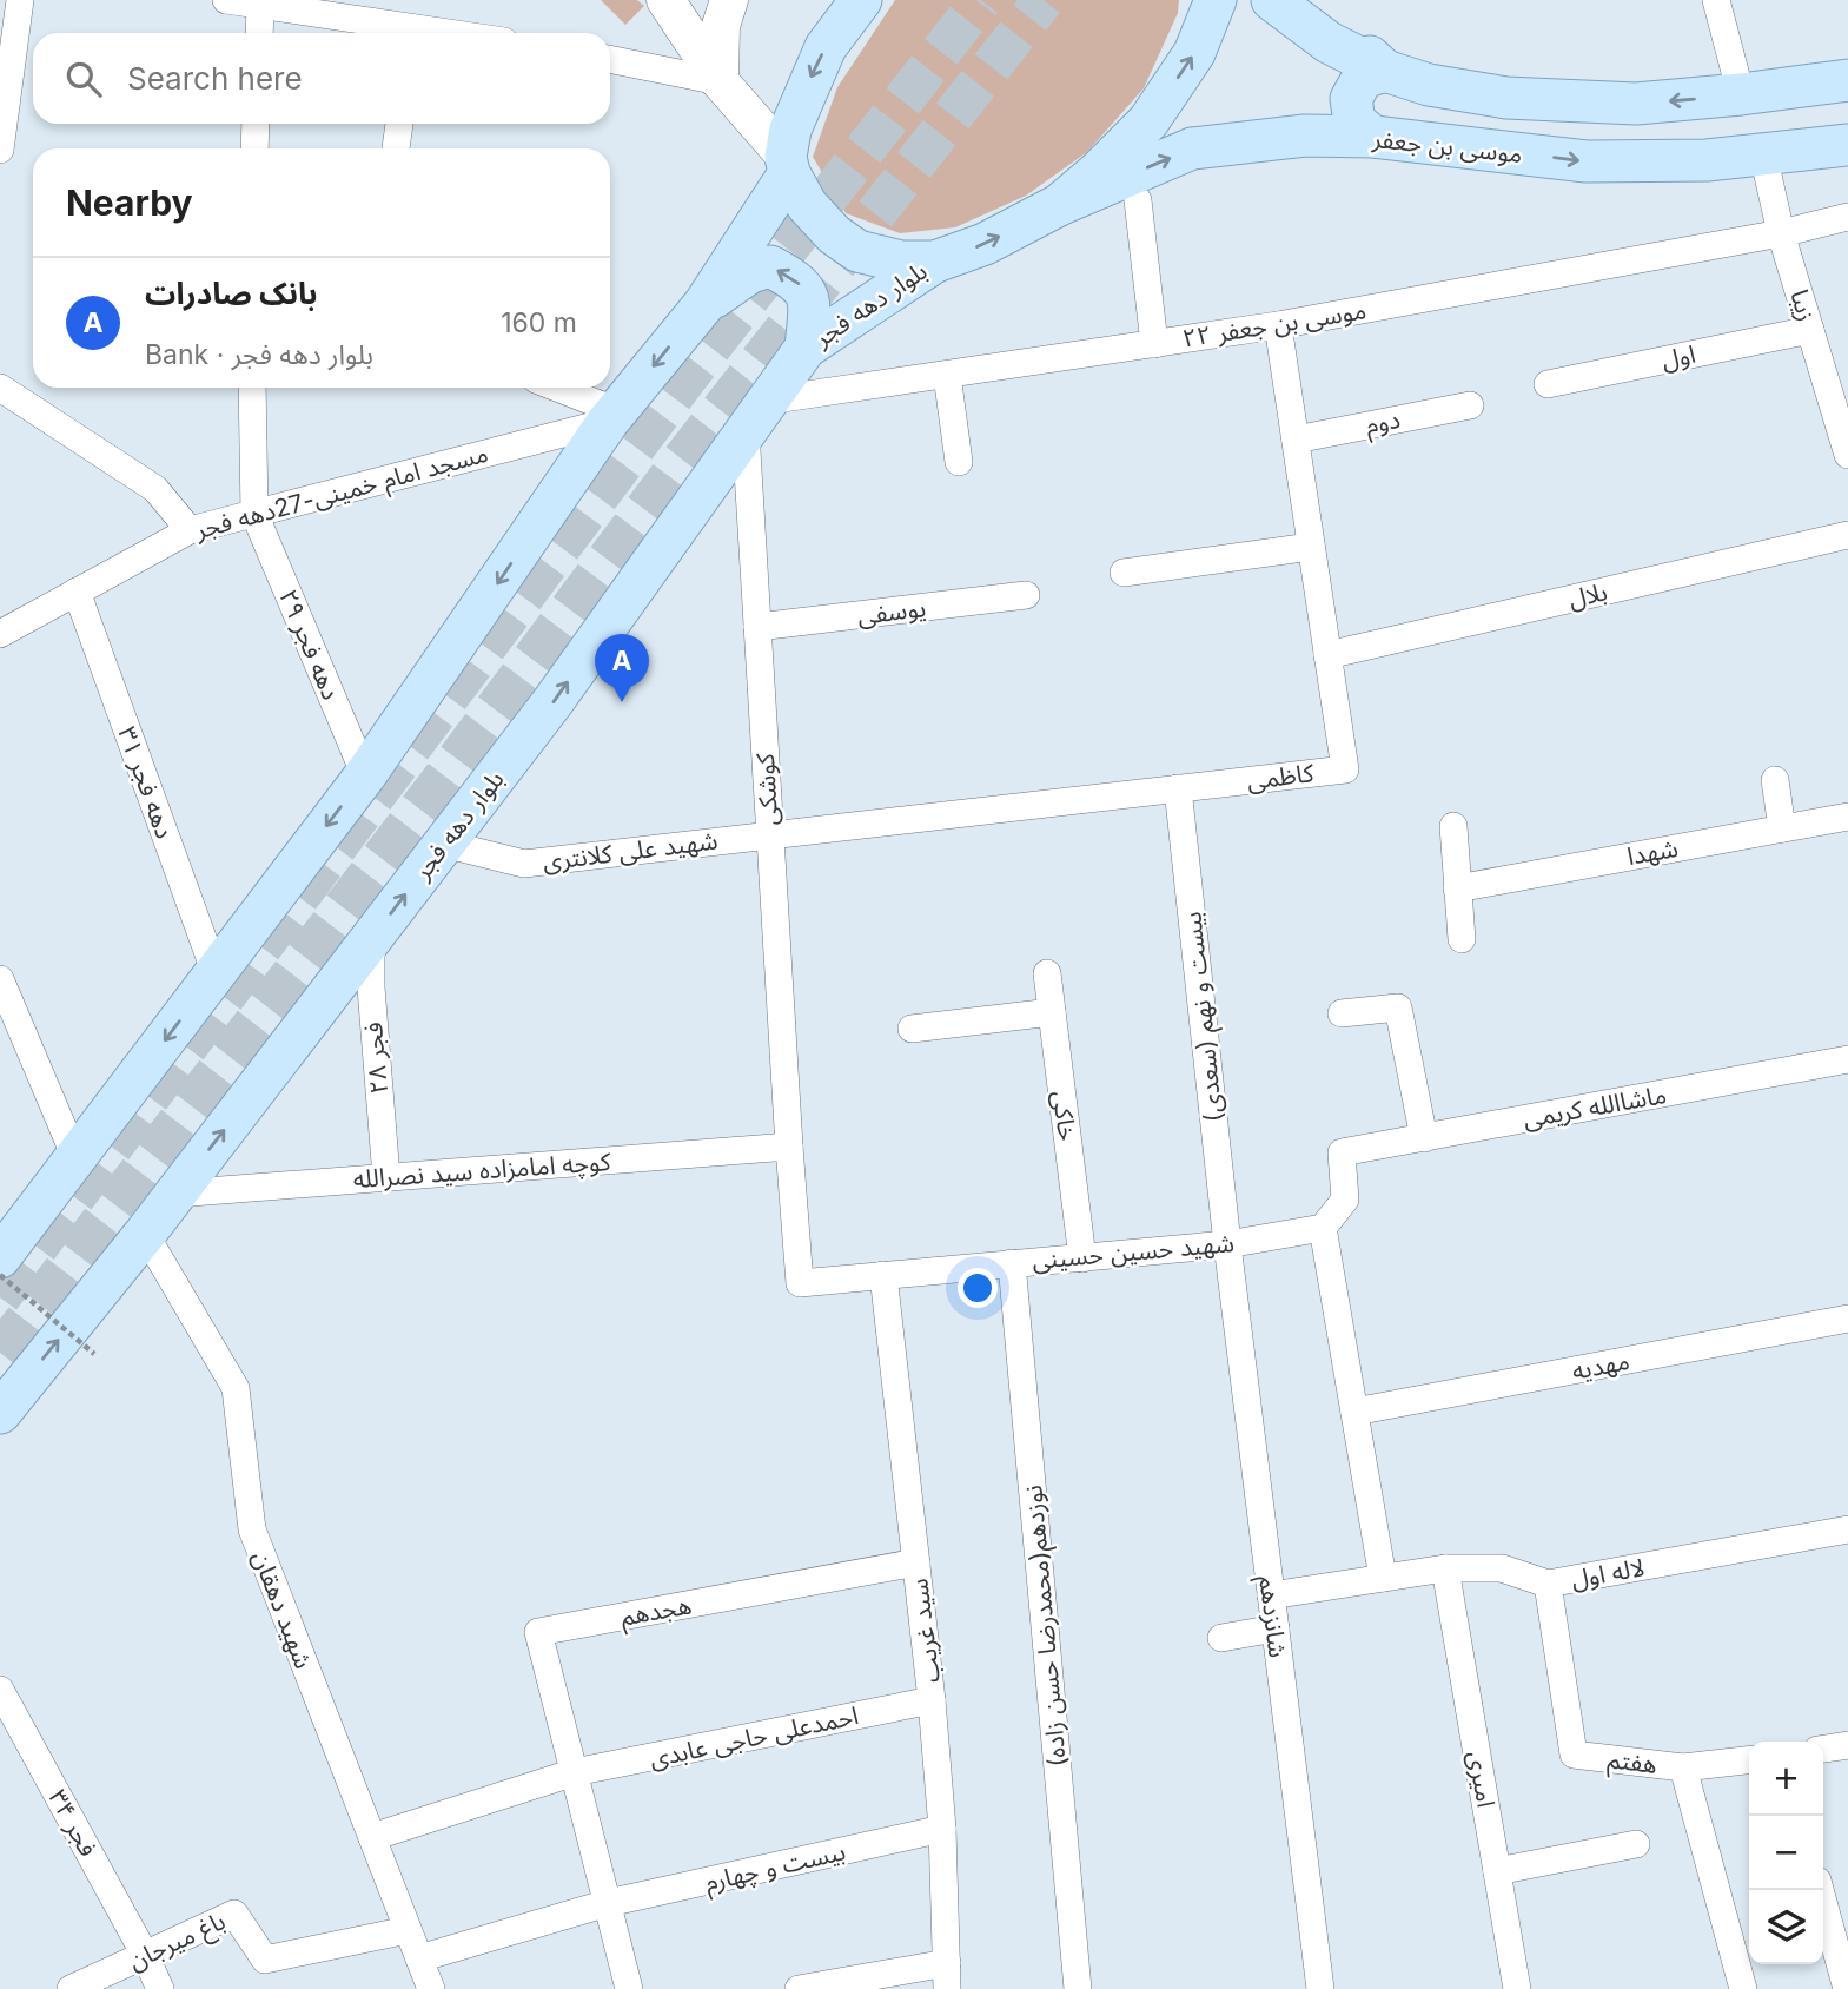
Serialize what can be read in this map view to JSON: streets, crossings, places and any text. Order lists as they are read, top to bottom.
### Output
{
  "streets": {
    "main road": ["موسی بن جعفر", "بلوار دهه فجر"],
    "street": [
      "زیبا",
      "موسی بن جعفر ۲۲",
      "اول",
      "دوم",
      "مسجد امام خمینی-27دهه فجر",
      "بلال",
      "یوسفی",
      "دهه فجر ۲۹",
      "کاظمی",
      "دهه فجر ۳۱",
      "کوشکی",
      "شهید علی کلانتری",
      "شهدا",
      "بیست و نهم (سعدی)",
      "فجر ۲۸",
      "ماشاالله کریمی",
      "خاکی",
      "کوچه امامزاده سید نصرالله",
      "شهید حسین حسینی",
      "مهدیه",
      "لاله اول",
      "شهید دهقان",
      "هجدهم",
      "شانزدهم",
      "نوزدهم(محمدرضا حسن زاده)",
      "سید غریب",
      "احمدعلی حاجی عابدی",
      "هفتم",
      "امیری",
      "فجر ۳۴",
      "بیست و چهارم",
      "باغ میرجان"
    ]
  },
  "crossings": [
    ["موسی بن جعفر", "زیبا"],
    ["بلوار دهه فجر", "موسی بن جعفر ۲۲"],
    ["بلوار دهه فجر", "کوشکی"],
    ["بلوار دهه فجر", "شهید علی کلانتری"],
    ["بلوار دهه فجر", "فجر ۲۸"],
    ["بلوار دهه فجر", "کوچه امامزاده سید نصرالله"],
    ["بلوار دهه فجر", "شهید دهقان"],
    ["زیبا", "موسی بن جعفر ۲۲"],
    ["زیبا", "اول"],
    ["موسی بن جعفر ۲۲", "کاظمی"],
    ["موسی بن جعفر ۲۲", "کوشکی"],
    ["دوم", "کاظمی"],
    ["مسجد امام خمینی-27دهه فجر", "دهه فجر ۲۹"],
    ["مسجد امام خمینی-27دهه فجر", "دهه فجر ۳۱"],
    ["بلال", "کاظمی"],
    ["یوسفی", "کوشکی"],
    ["کاظمی", "کوشکی"],
    ["کاظمی", "شهید علی کلانتری"],
    ["کاظمی", "بیست و نهم (سعدی)"],
    ["کوشکی", "شهید علی کلانتری"],
    ["کوشکی", "کوچه امامزاده سید نصرالله"],
    ["کوشکی", "شهید حسین حسینی"],
    ["بیست و نهم (سعدی)", "شهید حسین حسینی"],
    ["بیست و نهم (سعدی)", "شانزدهم"],
    ["فجر ۲۸", "کوچه امامزاده سید نصرالله"],
    ["ماشاالله کریمی", "شهید حسین حسینی"],
    ["خاکی", "شهید حسین حسینی"],
    ["کوچه امامزاده سید نصرالله", "شهید حسین حسینی"],
    ["شهید حسین حسینی", "شانزدهم"],
    ["شهید حسین حسینی", "نوزدهم(محمدرضا حسن زاده)"],
    ["شهید حسین حسینی", "سید غریب"],
    ["لاله اول", "شانزدهم"],
    ["لاله اول", "هفتم"],
    ["لاله اول", "امیری"],
    ["شهید دهقان", "احمدعلی حاجی عابدی"],
    ["شهید دهقان", "بیست و چهارم"],
    ["شهید دهقان", "باغ میرجان"],
    ["هجدهم", "سید غریب"],
    ["هجدهم", "احمدعلی حاجی عابدی"],
    ["سید غریب", "احمدعلی حاجی عابدی"],
    ["سید غریب", "بیست و چهارم"],
    ["فجر ۳۴", "باغ میرجان"]
  ],
  "page": {
    "search": "Search here",
    "heading": "Nearby",
    "list": [
      {
        "mark": "A",
        "name": "بانک صادرات",
        "note": "Bank · بلوار دهه فجر",
        "value": "160 m"
      }
    ],
    "pins": "A",
    "map_buttons": ["+", "−"]
  }
}
